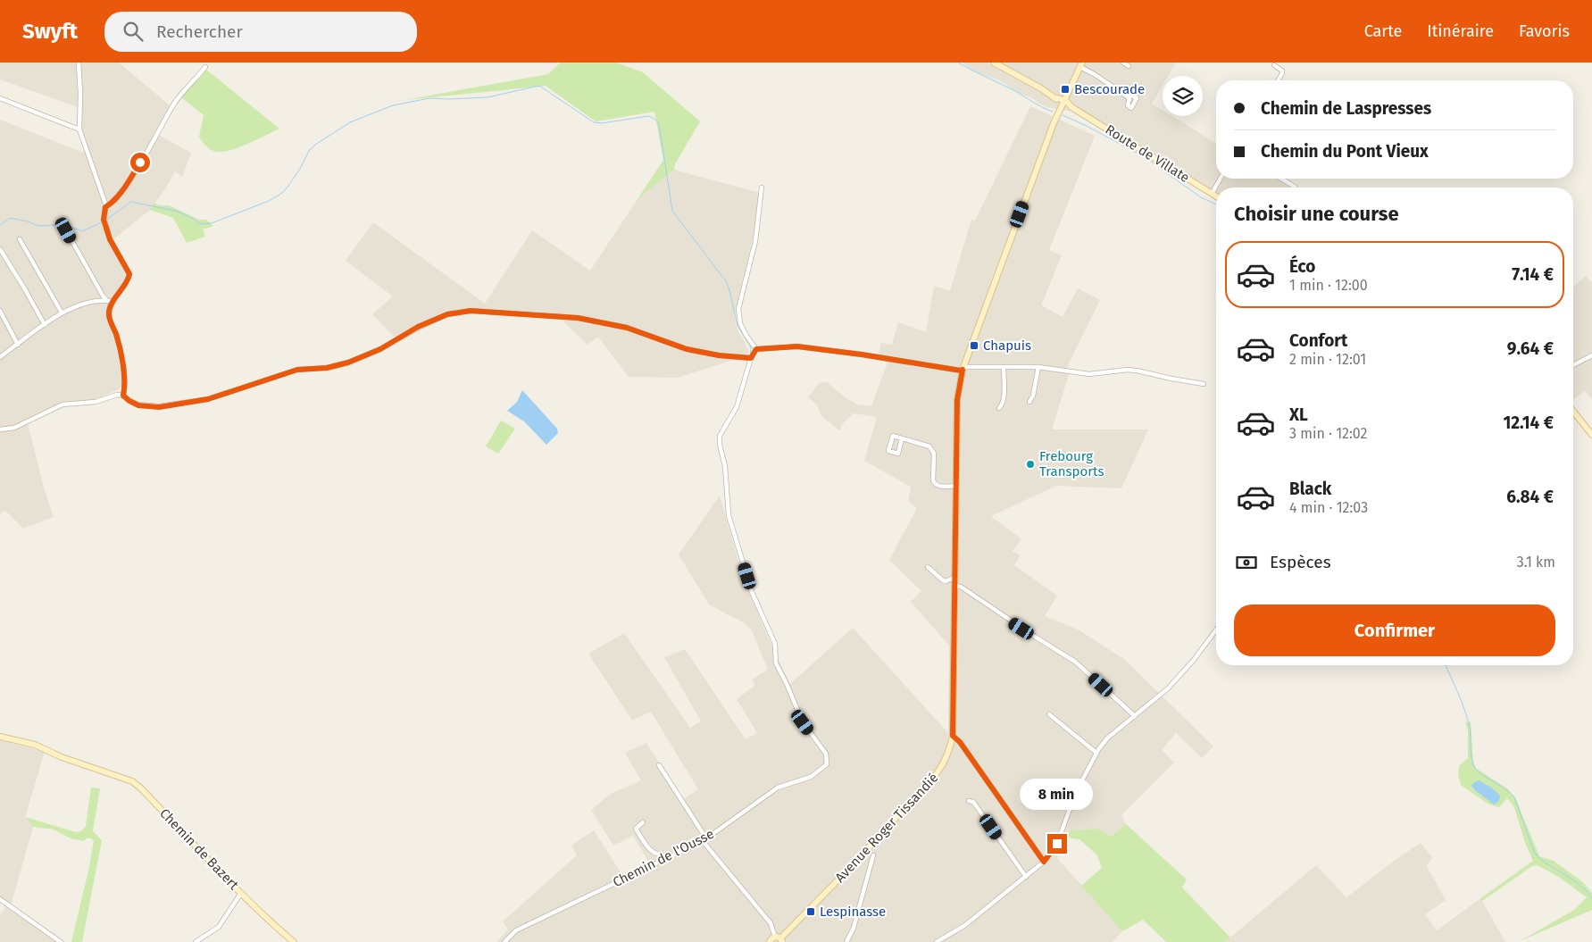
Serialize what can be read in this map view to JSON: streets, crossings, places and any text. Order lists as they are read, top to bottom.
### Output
{
  "streets": {
    "main road": ["Route de Villate", "Avenue Roger Tissandié", "Chemin de Bazert"],
    "street": ["Chemin de l'Ousse"]
  },
  "crossings": [
    ["Route de Villate", "Avenue Roger Tissandié"]
  ],
  "places": {
    "transit": ["Bescourade", "Chapuis", "Lespinasse"],
    "other": ["Frebourg Transports"]
  },
  "page": {
    "header": "Swyft",
    "search": "Rechercher",
    "nav": ["Carte", "Itinéraire", "Favoris"],
    "banner": ["Chemin de Laspresses", "Chemin du Pont Vieux"],
    "heading": "Choisir une course",
    "list": [
      {
        "name": "Éco",
        "note": "1 min · 12:00",
        "value": "7.14 €"
      },
      {
        "name": "Confort",
        "note": "2 min · 12:01",
        "value": "9.64 €"
      },
      {
        "name": "XL",
        "note": "3 min · 12:02",
        "value": "12.14 €"
      },
      {
        "name": "Black",
        "note": "4 min · 12:03",
        "value": "6.84 €"
      }
    ],
    "pay": ["Espèces", "3.1 km"],
    "buttons": "Confirmer",
    "bubble": "8 min"
  }
}
